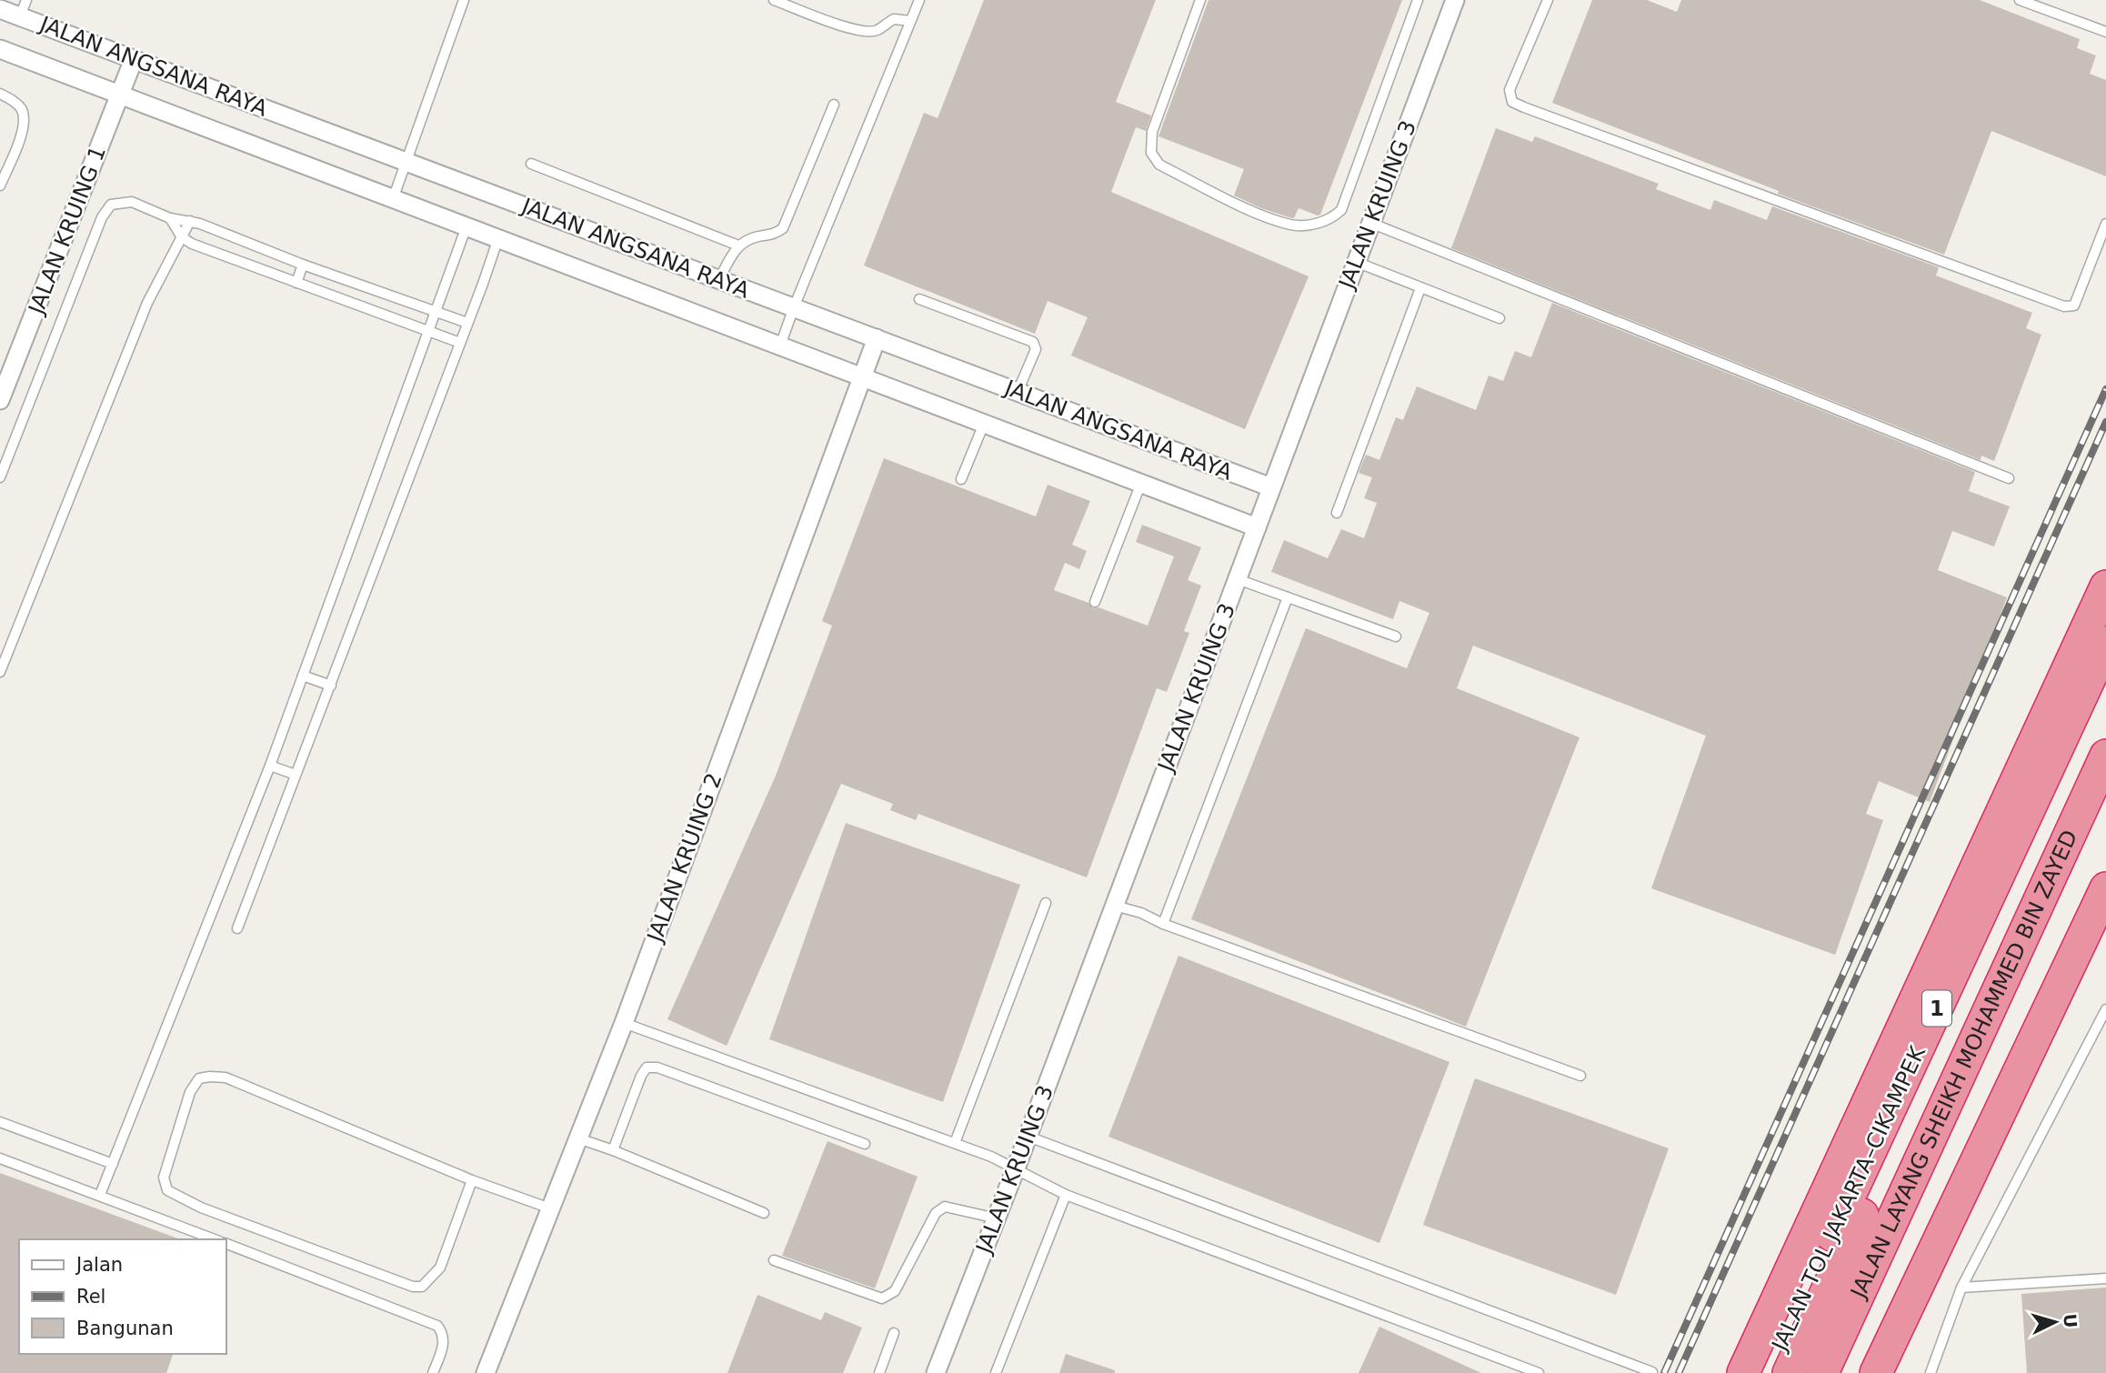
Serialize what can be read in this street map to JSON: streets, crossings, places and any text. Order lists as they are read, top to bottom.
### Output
{
  "streets": {
    "highway": ["1", "JALAN LAYANG SHEIKH MOHAMMED BIN ZAYED", "JALAN TOL JAKARTA–CIKAMPEK"],
    "street": [
      "JALAN ANGSANA RAYA",
      "JALAN KRUING 3",
      "JALAN KRUING 1",
      "JALAN KRUING 2"
    ]
  },
  "crossings": [
    ["JALAN ANGSANA RAYA", "JALAN KRUING 3"],
    ["JALAN ANGSANA RAYA", "JALAN KRUING 1"],
    ["JALAN ANGSANA RAYA", "JALAN KRUING 2"]
  ],
  "legend": ["Jalan", "Rel", "Bangunan"],
  "north": "right"
}
